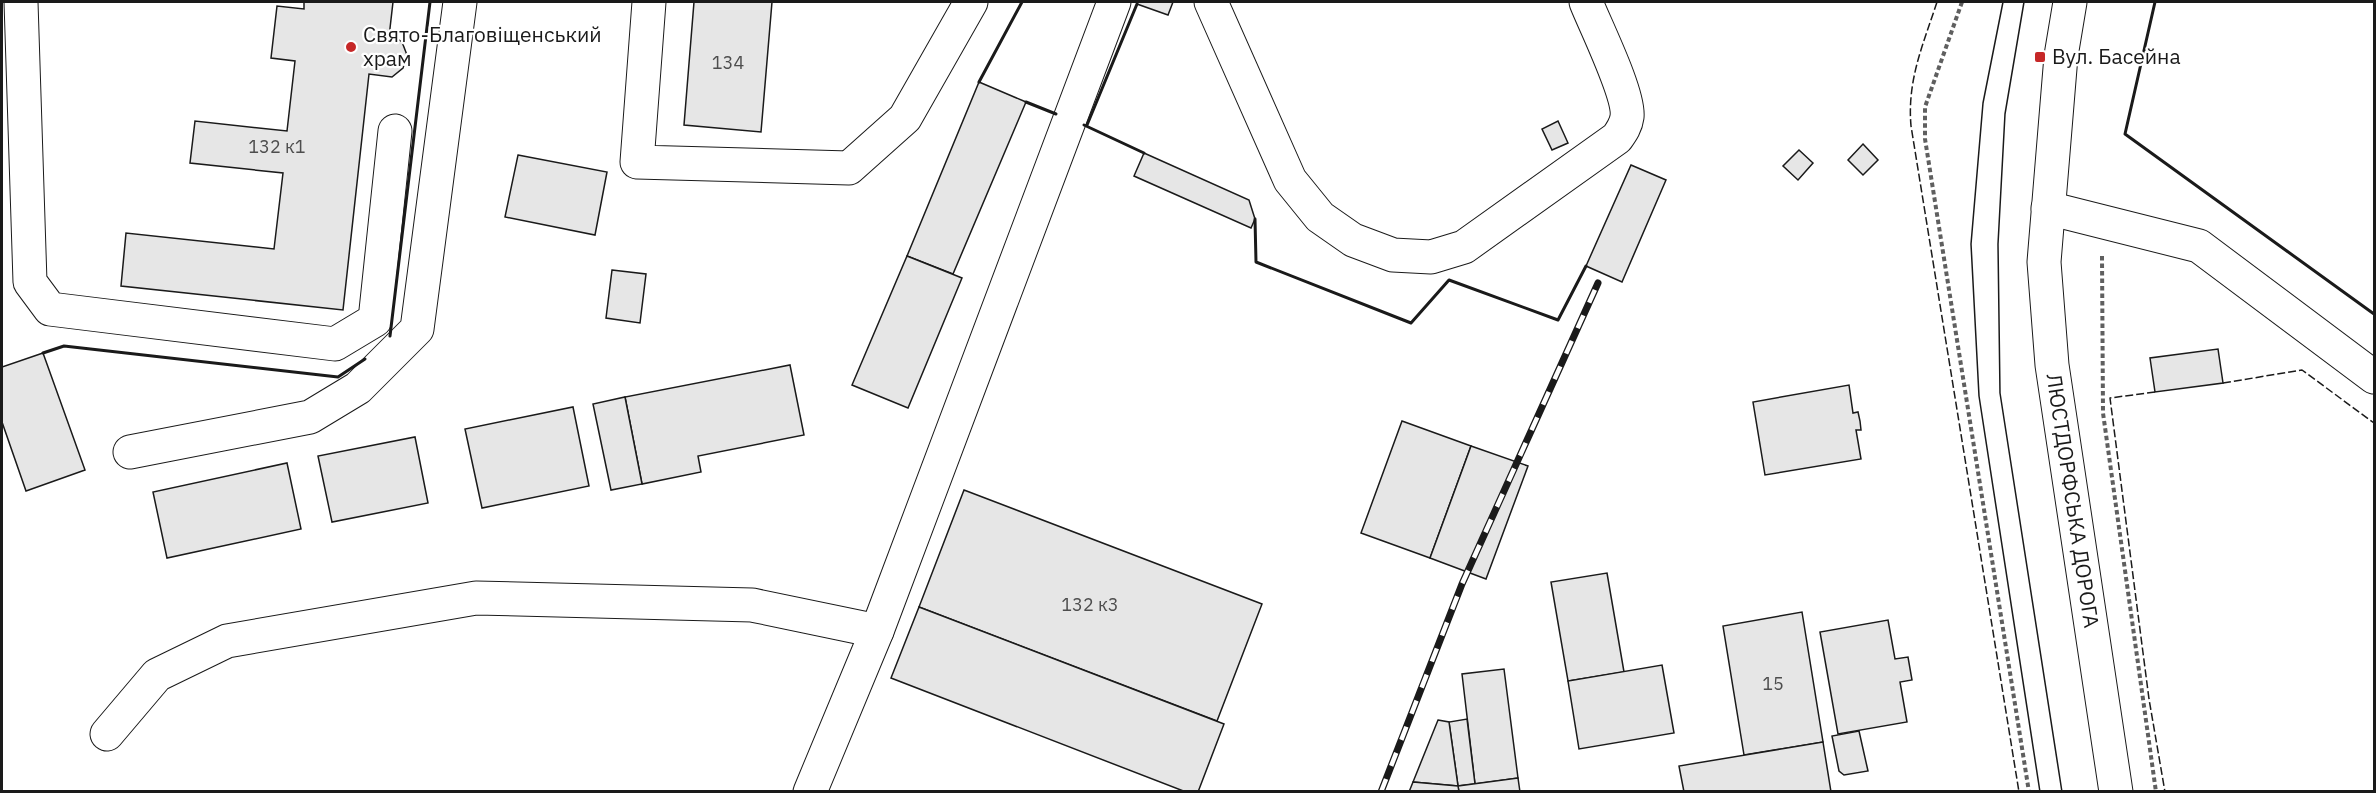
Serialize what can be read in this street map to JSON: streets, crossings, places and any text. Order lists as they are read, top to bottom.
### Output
{
  "streets": {
    "main road": ["ЛЮСТДОРФСЬКА ДОРОГА"]
  },
  "places": {
    "other": ["Свято-Благовіщенський храм"],
    "transit": ["Вул. Басейна"]
  },
  "house_numbers": [
    "134",
    "132 к1",
    "132 к3",
    "15"
  ]
}
